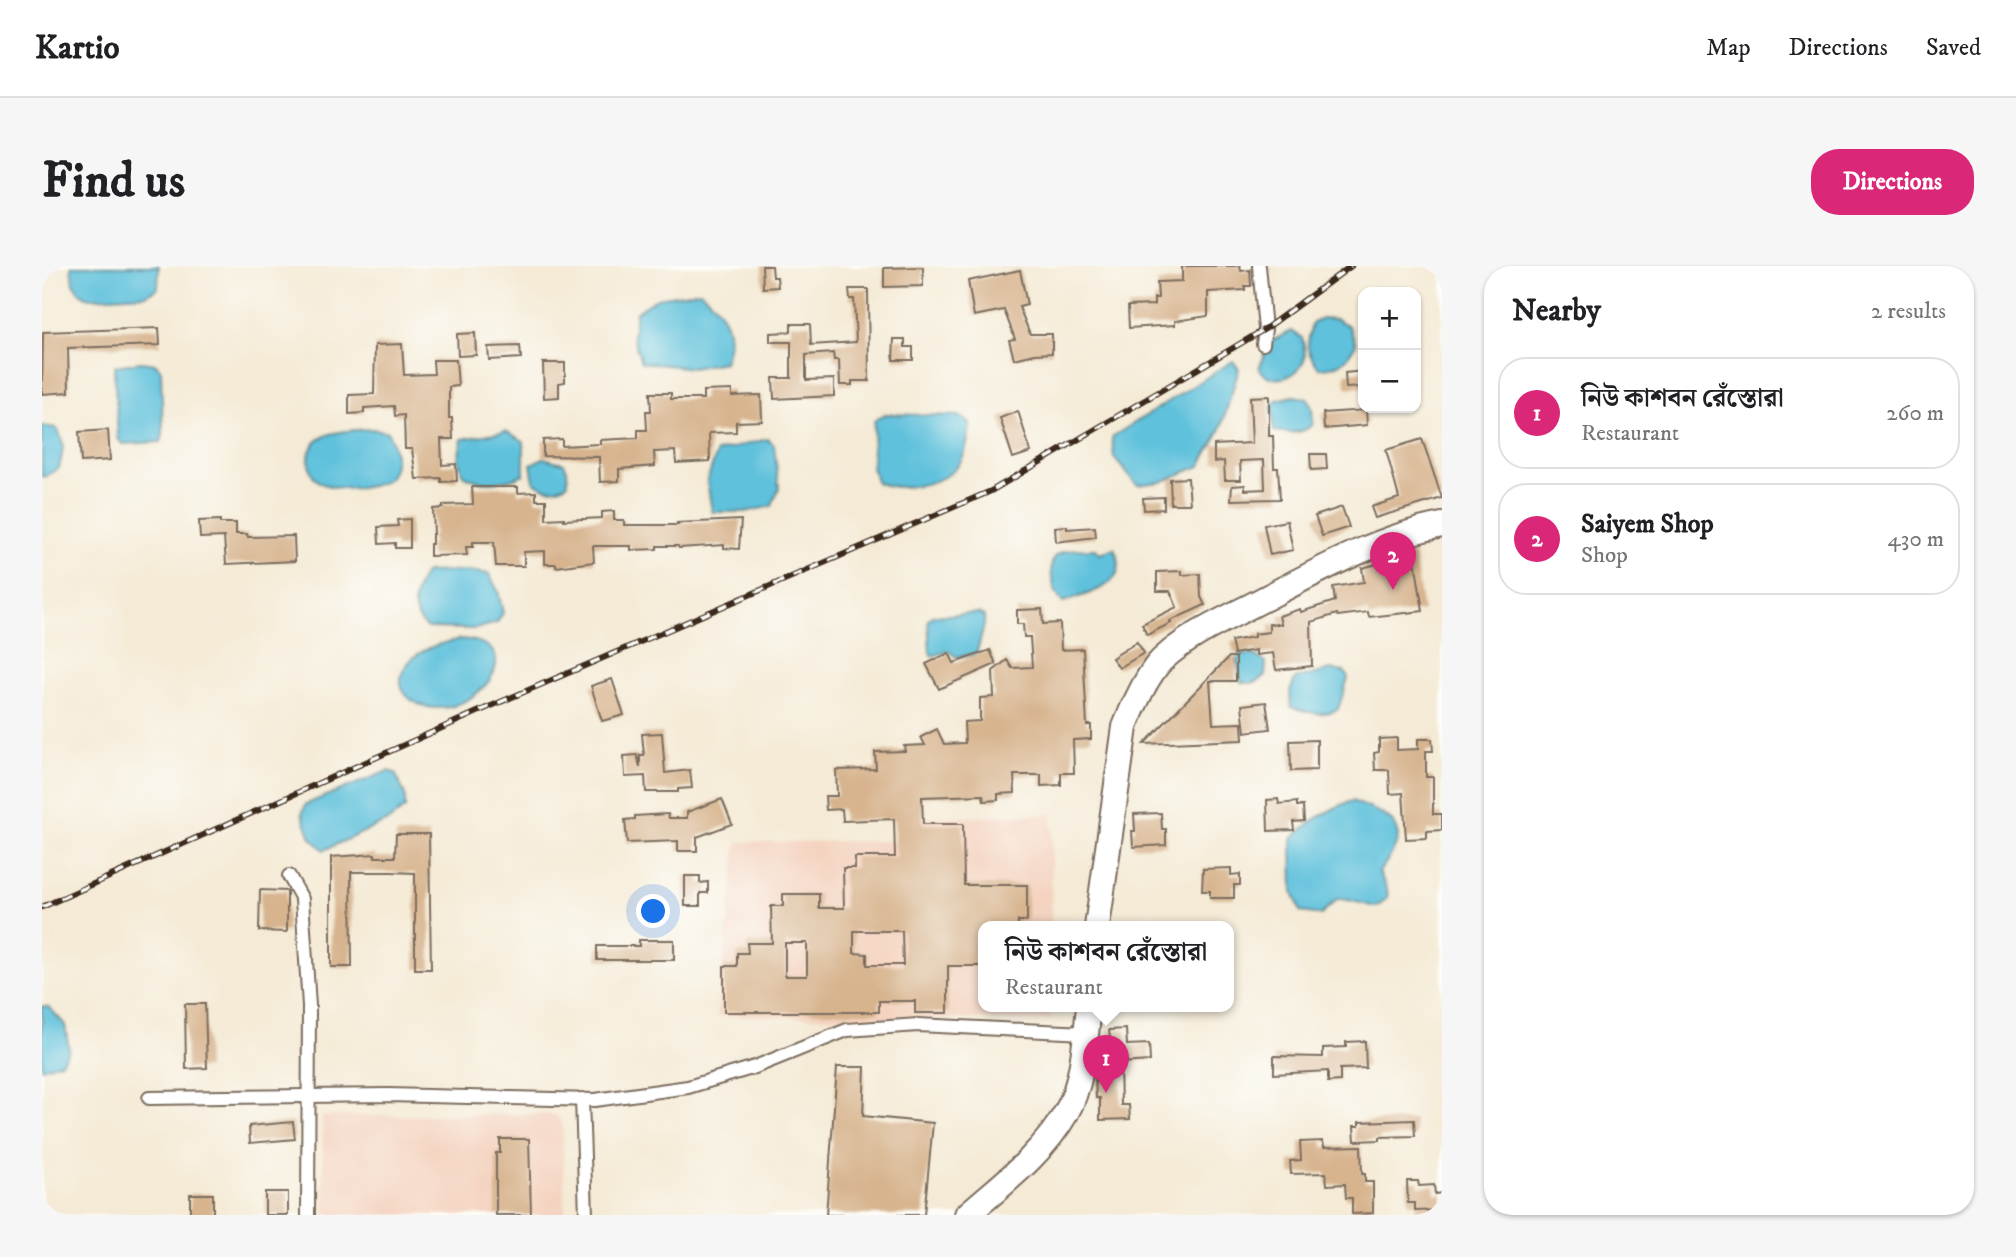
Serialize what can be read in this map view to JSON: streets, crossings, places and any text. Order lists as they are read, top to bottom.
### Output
{
  "page": {
    "header": "Kartio",
    "nav": ["Map", "Directions", "Saved"],
    "buttons": "Directions",
    "title": "Find us",
    "heading": ["Nearby", "2 results"],
    "map_buttons": ["+", "−"],
    "list": [
      {
        "mark": "1",
        "name": "নিউ কাশবন রেঁস্তোরা",
        "note": "Restaurant",
        "value": "260 m"
      },
      {
        "mark": "2",
        "name": "Saiyem Shop",
        "note": "Shop",
        "value": "430 m"
      }
    ],
    "pins": ["2", "1"],
    "popup": ["নিউ কাশবন রেঁস্তোরা", "Restaurant"]
  }
}
